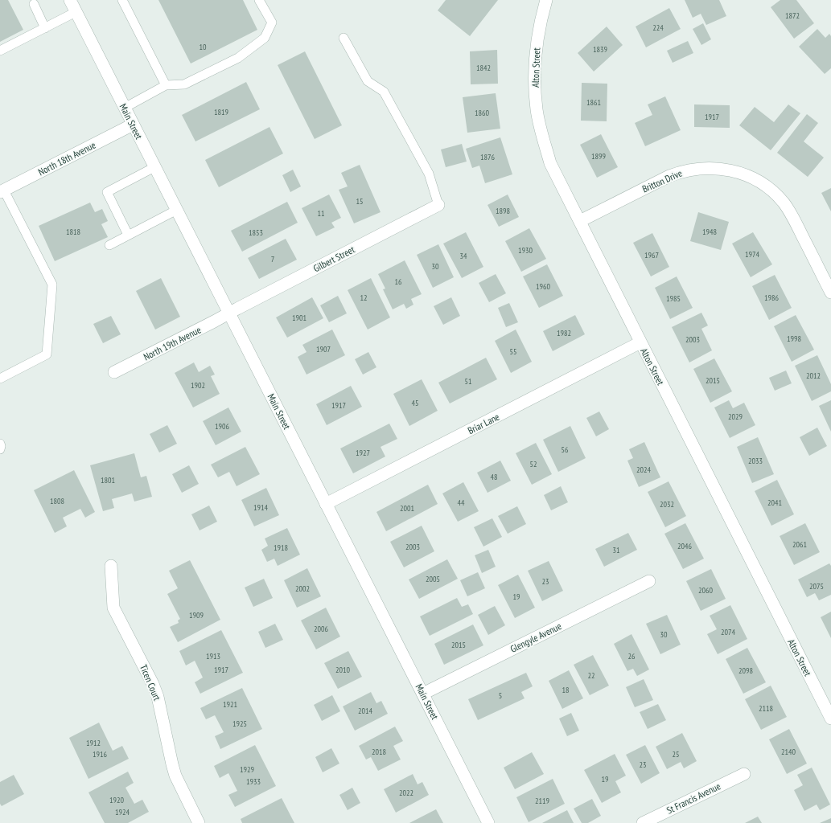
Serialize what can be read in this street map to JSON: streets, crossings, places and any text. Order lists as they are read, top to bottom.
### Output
{
  "streets": {
    "street": [
      "Alton Street",
      "Main Street",
      "North 18th Avenue",
      "Britton Drive",
      "Gilbert Street",
      "North 19th Avenue",
      "Briar Lane",
      "Glengyle Avenue",
      "Ticen Court",
      "St Francis Avenue"
    ]
  },
  "crossings": [
    ["Alton Street", "Britton Drive"],
    ["Alton Street", "Briar Lane"],
    ["Main Street", "North 18th Avenue"],
    ["Main Street", "Gilbert Street"],
    ["Main Street", "North 19th Avenue"],
    ["Main Street", "Briar Lane"],
    ["Main Street", "Glengyle Avenue"],
    ["Gilbert Street", "North 19th Avenue"]
  ],
  "house_numbers": [
    "1872",
    "224",
    "10",
    "1839",
    "1842",
    "1861",
    "1819",
    "1860",
    "1917",
    "1899",
    "1876",
    "15",
    "1898",
    "11",
    "1818",
    "1948",
    "1853",
    "1930",
    "1974",
    "1967",
    "34",
    "7",
    "30",
    "16",
    "1960",
    "12",
    "1986",
    "1985",
    "1901",
    "1982",
    "1998",
    "2003",
    "1907",
    "55",
    "2012",
    "2015",
    "51",
    "1902",
    "45",
    "1917",
    "2029",
    "1906",
    "56",
    "1927",
    "2033",
    "52",
    "2024",
    "48",
    "1801",
    "1808",
    "44",
    "2041",
    "2032",
    "1914",
    "2001",
    "2061",
    "2046",
    "2003",
    "1918",
    "31",
    "2005",
    "23",
    "2075",
    "2002",
    "2060",
    "19",
    "1909",
    "2006",
    "2074",
    "30",
    "2015",
    "1913",
    "26",
    "1917",
    "2010",
    "2098",
    "22",
    "18",
    "5",
    "1921",
    "2118",
    "2014",
    "1925",
    "1912",
    "2018",
    "2140",
    "1916",
    "25",
    "23",
    "1929",
    "19",
    "1933",
    "2022",
    "1920",
    "2119",
    "1924"
  ]
}
